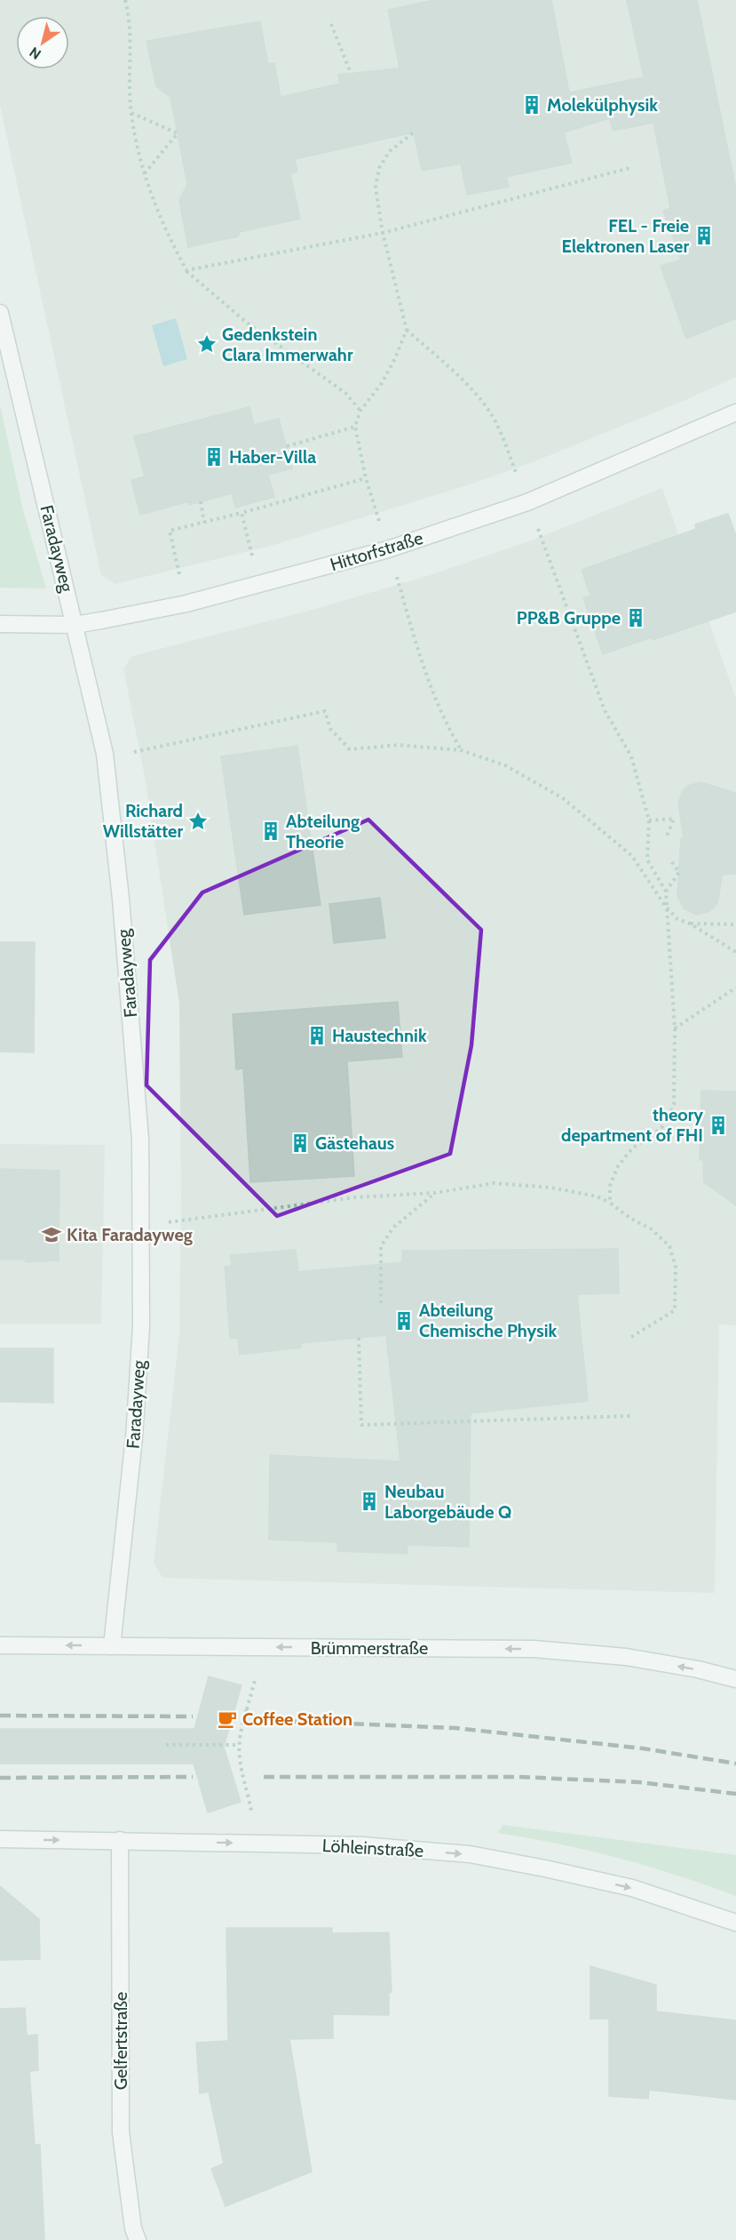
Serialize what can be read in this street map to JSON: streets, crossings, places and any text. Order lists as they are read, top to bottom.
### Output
{
  "streets": {
    "street": [
      "Faradayweg",
      "Hittorfstraße",
      "Brümmerstraße",
      "Löhleinstraße",
      "Gelfertstraße"
    ]
  },
  "crossings": [
    ["Faradayweg", "Hittorfstraße"],
    ["Faradayweg", "Brümmerstraße"],
    ["Löhleinstraße", "Gelfertstraße"]
  ],
  "one_way": ["Brümmerstraße", "Löhleinstraße"],
  "places": {
    "building": [
      "Molekülphysik",
      "FEL - Freie Elektronen Laser",
      "Haber-Villa",
      "PP&B Gruppe",
      "Abteilung Theorie",
      "Haustechnik",
      "theory department of FHI",
      "Gästehaus",
      "Abteilung Chemische Physik",
      "Neubau Laborgebäude Q"
    ],
    "place": ["Gedenkstein Clara Immerwahr", "Richard Willstätter"],
    "school or university": ["Kita Faradayweg"],
    "cafe": ["Coffee Station"]
  },
  "north": "bottom left"
}
